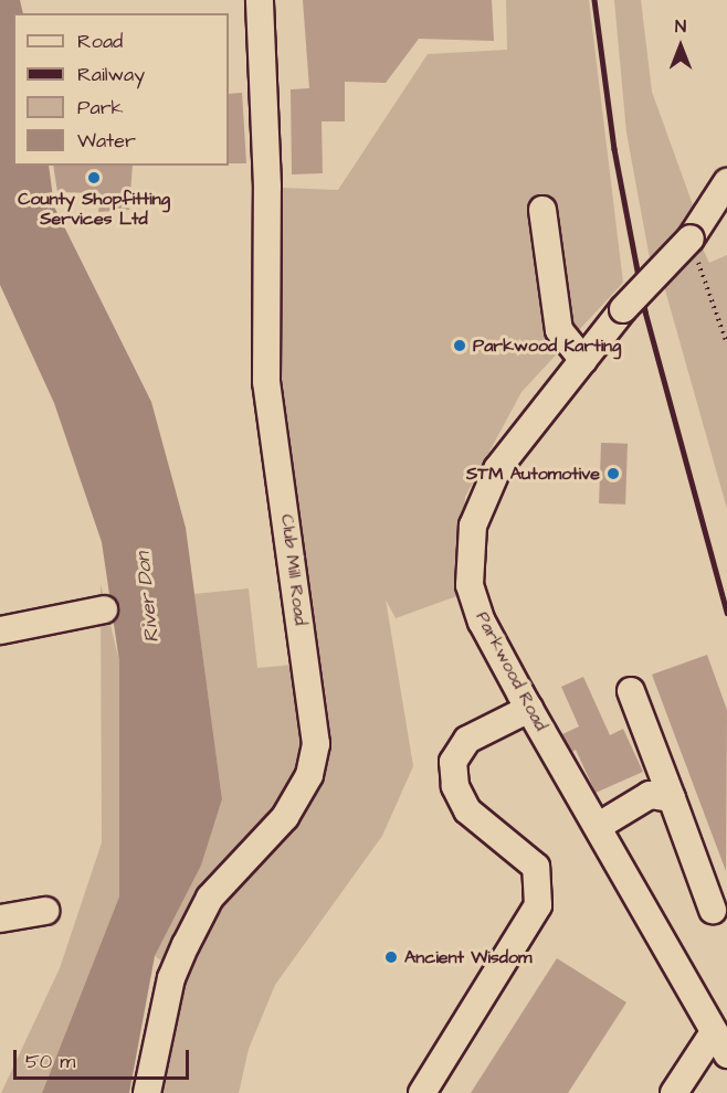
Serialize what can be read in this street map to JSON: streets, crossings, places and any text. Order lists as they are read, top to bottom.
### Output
{
  "streets": {
    "street": ["Club Mill Road", "Parkwood Road"]
  },
  "water": ["River Don"],
  "places": [
    "County Shopfitting Services Ltd",
    "Parkwood Karting",
    "STM Automotive",
    "Ancient Wisdom"
  ],
  "legend": [
    "Road",
    "Railway",
    "Park",
    "Water"
  ],
  "scale_bar": "50 m",
  "north": "top"
}
